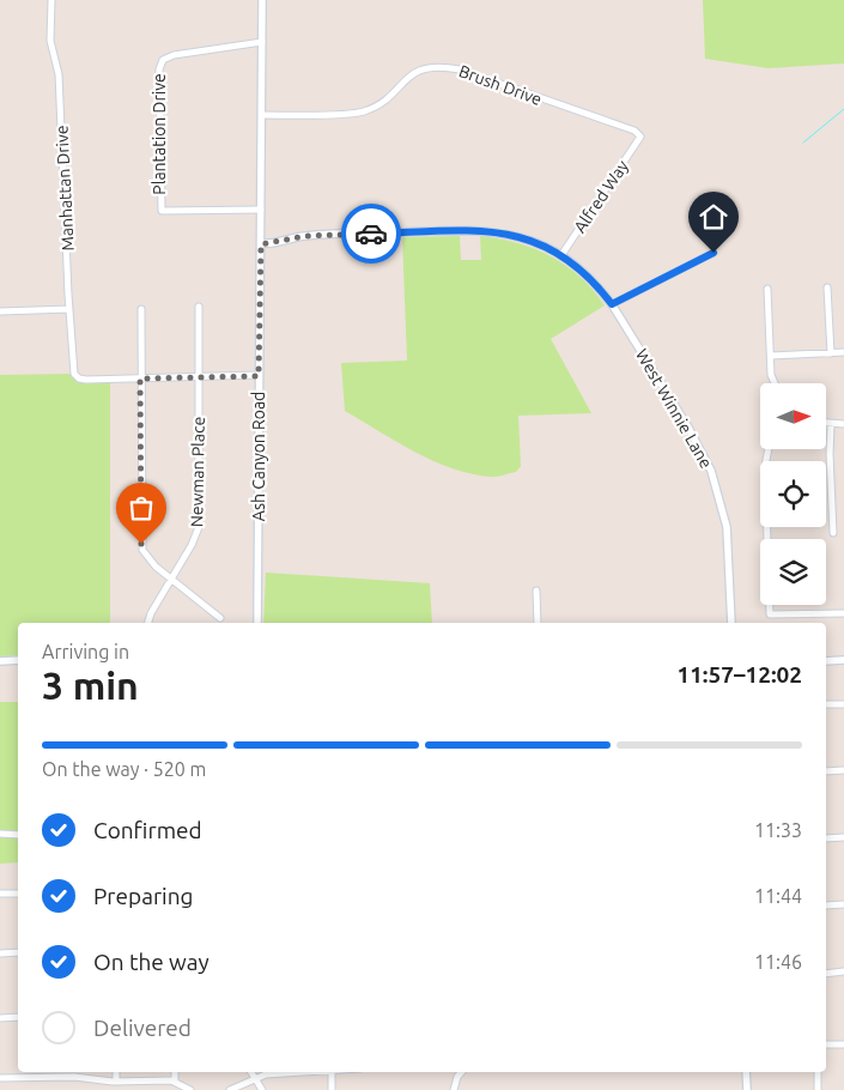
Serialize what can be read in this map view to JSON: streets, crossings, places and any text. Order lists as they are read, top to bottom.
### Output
{
  "streets": {
    "street": [
      "Brush Drive",
      "Plantation Drive",
      "Manhattan Drive",
      "Alfred Way",
      "West Winnie Lane",
      "Ash Canyon Road",
      "Newman Place"
    ]
  },
  "crossings": [
    ["Brush Drive", "Alfred Way"],
    ["Brush Drive", "Ash Canyon Road"],
    ["Plantation Drive", "Ash Canyon Road"],
    ["Alfred Way", "West Winnie Lane"],
    ["West Winnie Lane", "Ash Canyon Road"]
  ],
  "north": "right",
  "page": {
    "heading": ["3 min", "Arriving in", "11:57–12:02"],
    "bar": "On the way · 520 m",
    "list": [
      ["Confirmed", "11:33"],
      ["Preparing", "11:44"],
      ["On the way", "11:46"],
      "Delivered"
    ]
  }
}
